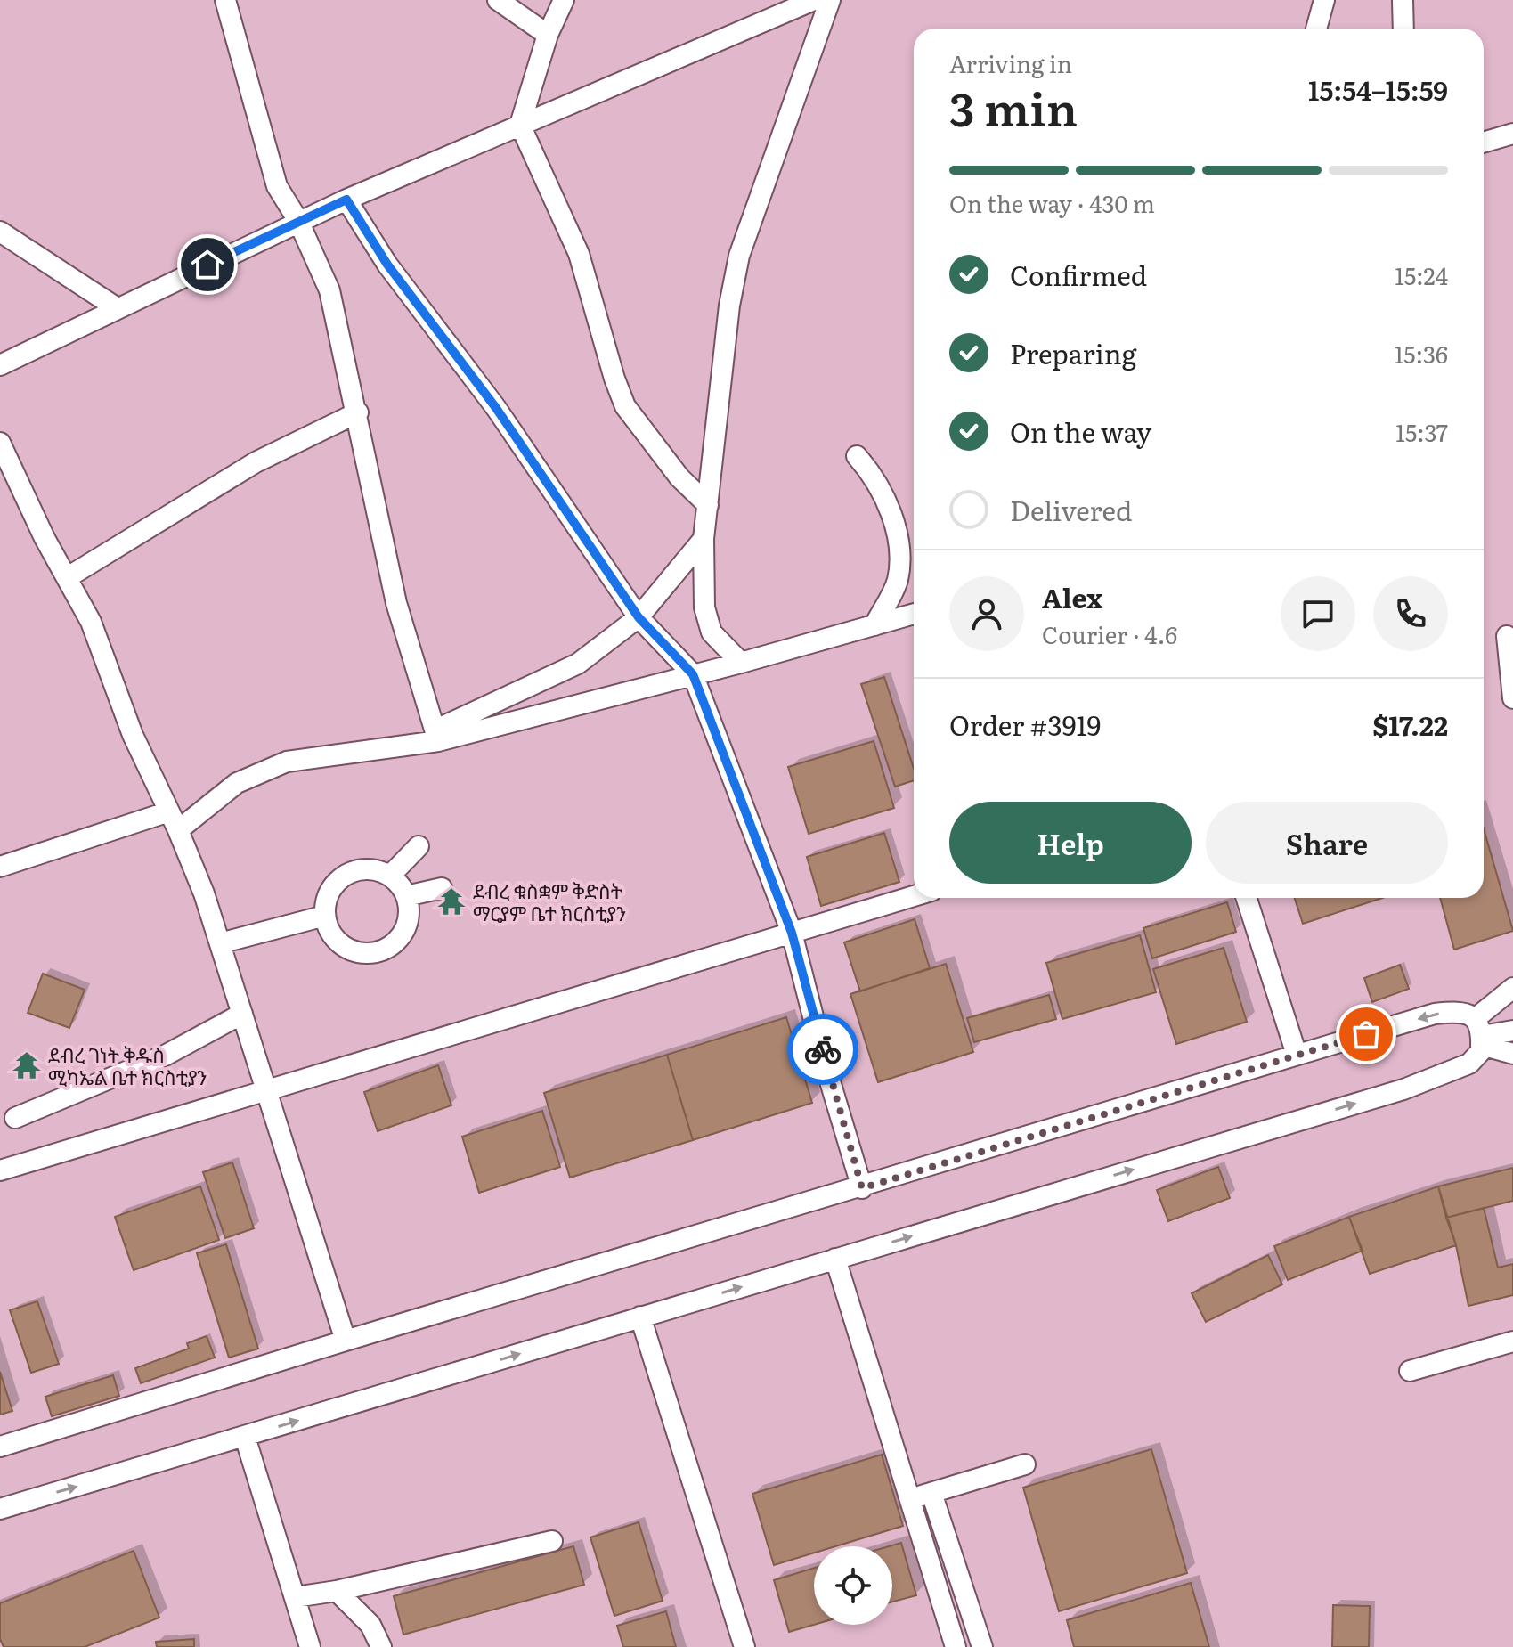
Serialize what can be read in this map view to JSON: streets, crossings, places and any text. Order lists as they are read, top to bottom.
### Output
{
  "places": {
    "temple": ["ደብረ ቁስቋም ቅድስት ማርያም ቤተ ክርስቲያን", "ደብረ ገነት ቅዱስ ሚካኤል ቤተ ክርስቲያን"]
  },
  "page": {
    "heading": ["3 min", "Arriving in", "15:54–15:59"],
    "panel": [
      "Alex",
      "Courier · 4.6",
      "Order #3919",
      "$17.22"
    ],
    "bar": "On the way · 430 m",
    "list": [
      ["Confirmed", "15:24"],
      ["Preparing", "15:36"],
      ["On the way", "15:37"],
      "Delivered"
    ],
    "buttons": ["Help", "Share"]
  }
}
